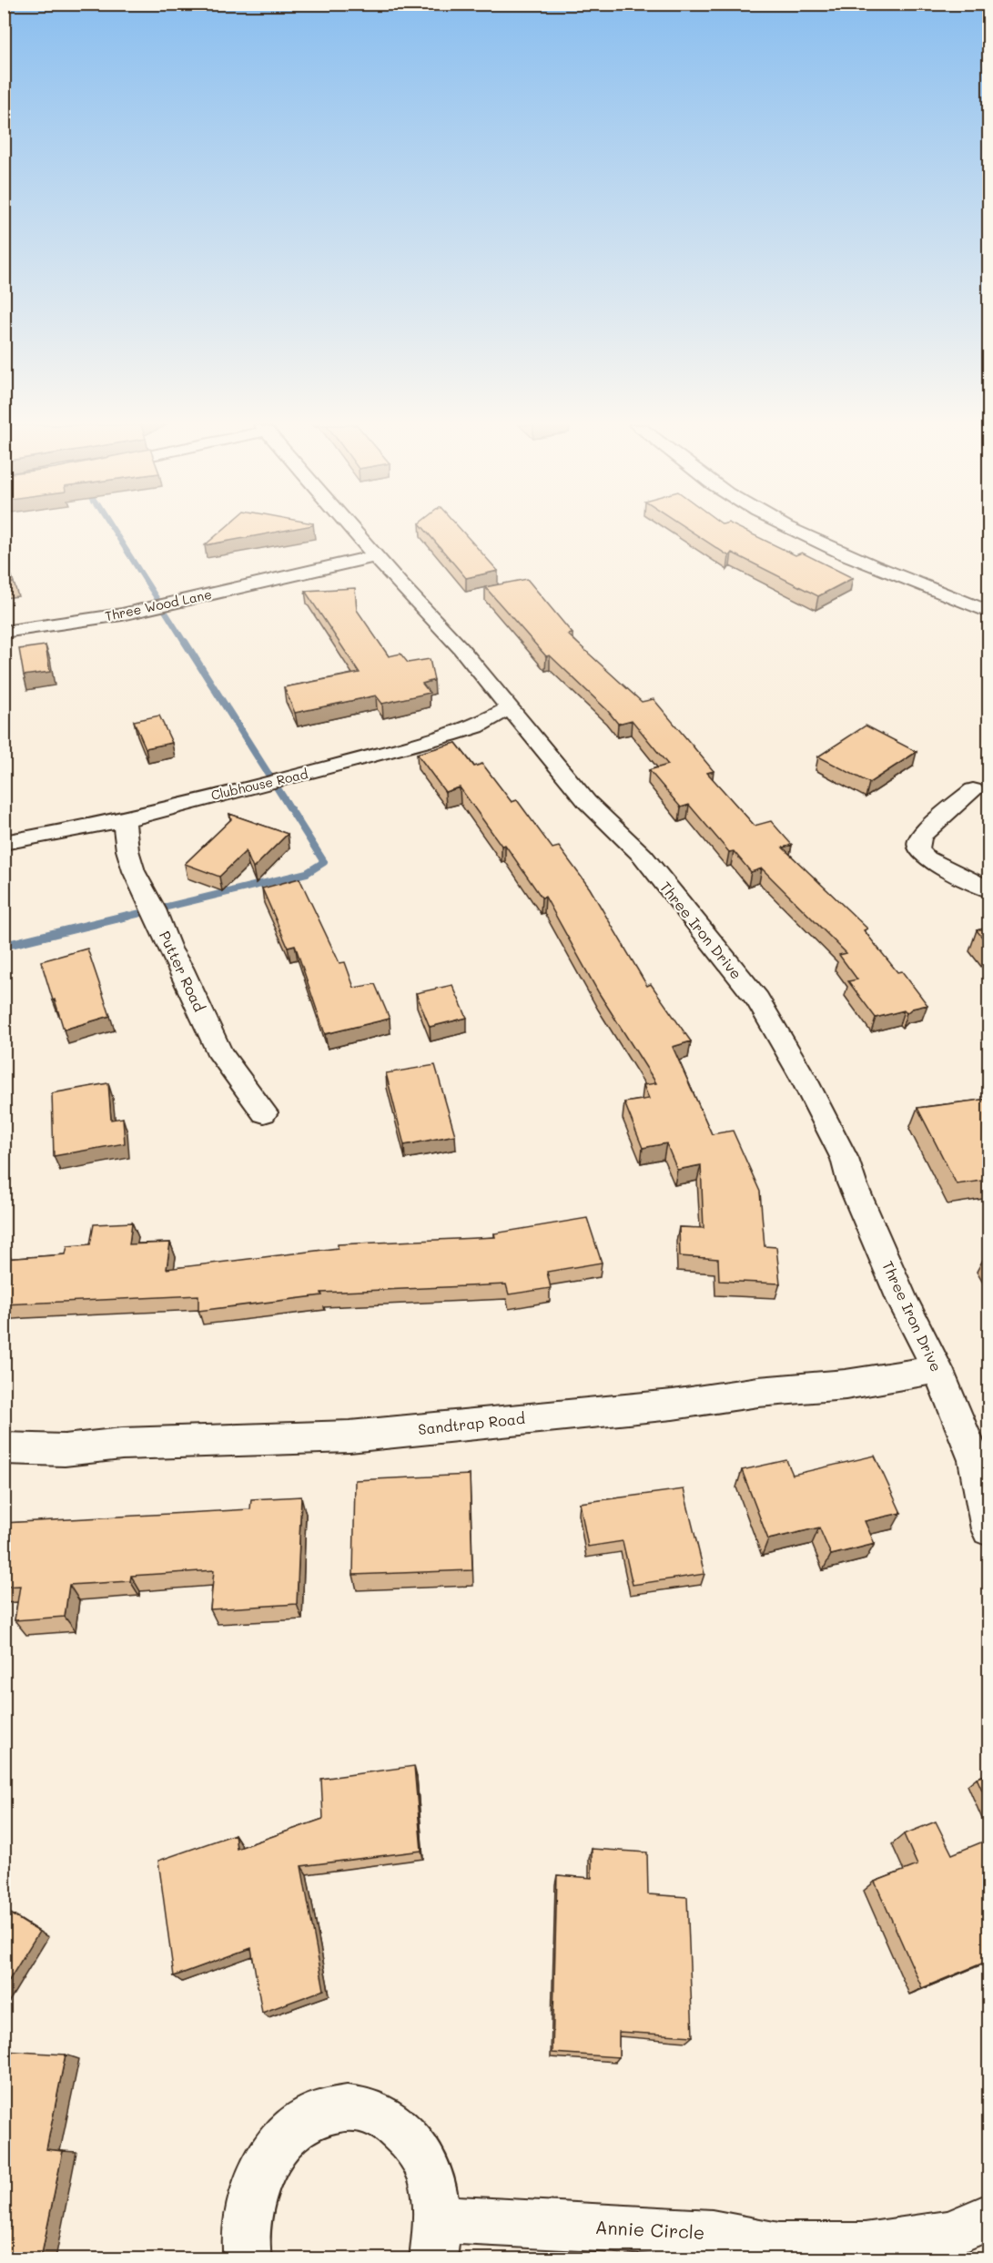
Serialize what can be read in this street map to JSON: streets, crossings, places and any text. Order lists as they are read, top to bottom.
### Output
{
  "streets": {
    "street": [
      "Three Wood Lane",
      "Clubhouse Road",
      "Three Iron Drive",
      "Putter Road",
      "Sandtrap Road",
      "Annie Circle"
    ]
  },
  "crossings": [
    ["Three Wood Lane", "Three Iron Drive"],
    ["Clubhouse Road", "Three Iron Drive"],
    ["Clubhouse Road", "Putter Road"],
    ["Three Iron Drive", "Sandtrap Road"]
  ]
}
